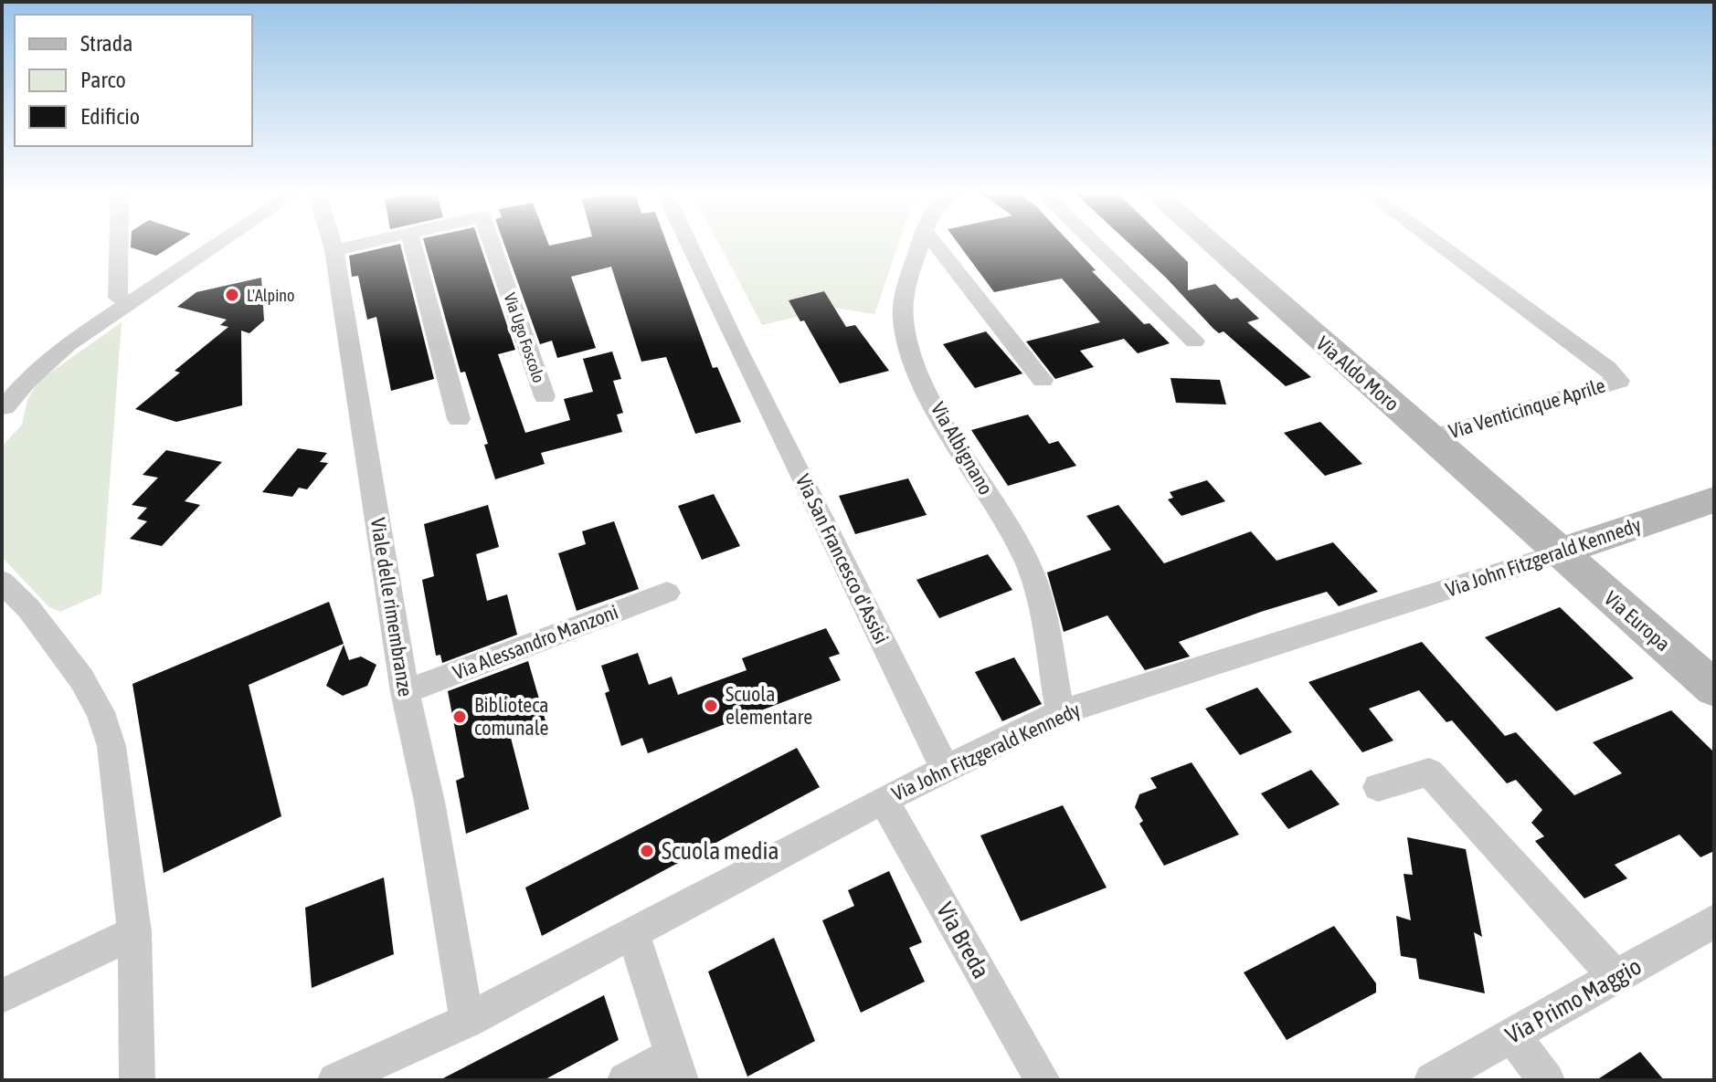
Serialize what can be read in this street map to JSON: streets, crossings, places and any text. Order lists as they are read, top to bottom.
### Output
{
  "streets": {
    "street": [
      "Via Ugo Foscolo",
      "Via Aldo Moro",
      "Via Venticinque Aprile",
      "Via Albignano",
      "Via John Fitzgerald Kennedy",
      "Via San Francesco d'Assisi",
      "Viale delle rimembranze",
      "Via Europa",
      "Via Alessandro Manzoni",
      "Via Breda",
      "Via Primo Maggio"
    ]
  },
  "crossings": [
    ["Via Ugo Foscolo", "Viale delle rimembranze"],
    ["Via Aldo Moro", "Via Venticinque Aprile"],
    ["Via Aldo Moro", "Via John Fitzgerald Kennedy"],
    ["Via Aldo Moro", "Via Europa"],
    ["Via Albignano", "Via John Fitzgerald Kennedy"],
    ["Via John Fitzgerald Kennedy", "Via San Francesco d'Assisi"],
    ["Via John Fitzgerald Kennedy", "Viale delle rimembranze"],
    ["Via John Fitzgerald Kennedy", "Via Europa"],
    ["Via John Fitzgerald Kennedy", "Via Breda"],
    ["Viale delle rimembranze", "Via Alessandro Manzoni"]
  ],
  "places": [
    "L'Alpino",
    "Scuola elementare",
    "Biblioteca comunale",
    "Scuola media"
  ],
  "legend": ["Strada", "Parco", "Edificio"]
}
